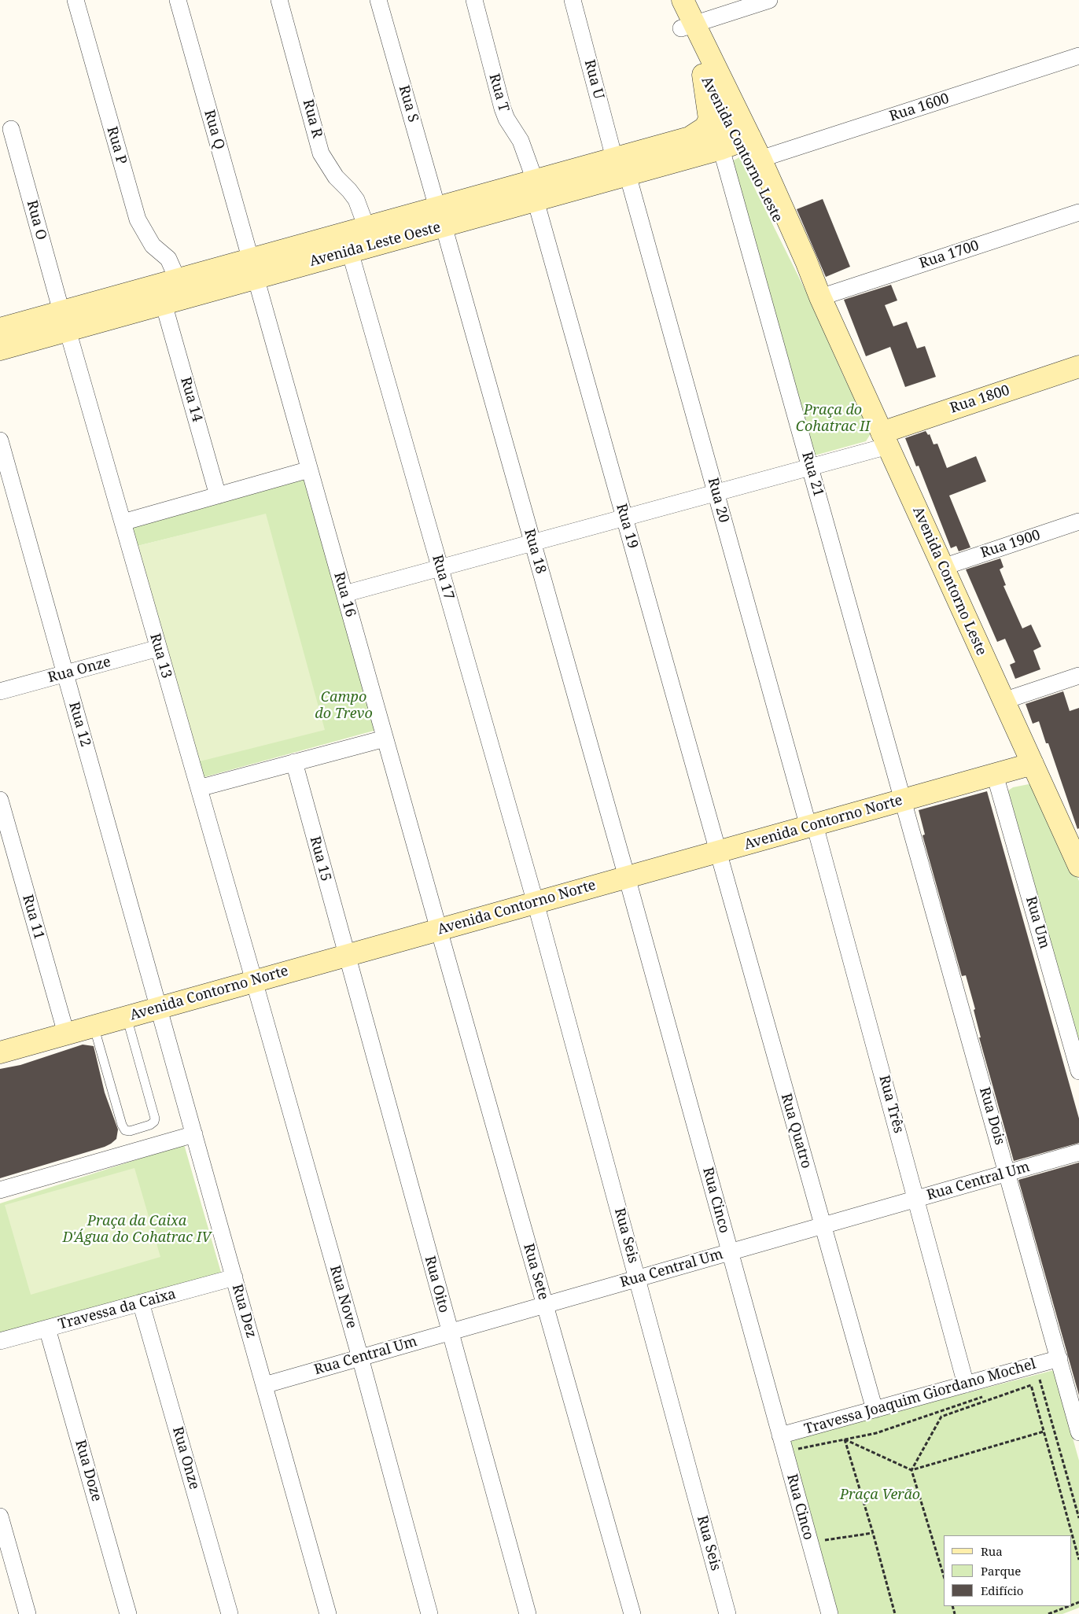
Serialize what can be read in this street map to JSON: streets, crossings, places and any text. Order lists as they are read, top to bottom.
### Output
{
  "streets": {
    "main road": [
      "Avenida Contorno Leste",
      "Avenida Leste Oeste",
      "Rua 1800",
      "Avenida Contorno Norte"
    ],
    "street": [
      "Rua U",
      "Rua T",
      "Rua S",
      "Rua 1600",
      "Rua R",
      "Rua Q",
      "Rua P",
      "Rua O",
      "Rua 1700",
      "Rua 14",
      "Rua 21",
      "Rua 20",
      "Rua 19",
      "Rua 1900",
      "Rua 18",
      "Rua 17",
      "Rua 16",
      "Rua 13",
      "Rua Onze",
      "Rua 12",
      "Rua 15",
      "Rua 11",
      "Rua Um",
      "Rua Três",
      "Rua Dois",
      "Rua Quatro",
      "Rua Central Um",
      "Rua Cinco",
      "Rua Seis",
      "Rua Sete",
      "Rua Oito",
      "Rua Nove",
      "Travessa da Caixa",
      "Rua Dez",
      "Travessa Joaquim Giordano Mochel",
      "Rua Doze"
    ]
  },
  "crossings": [
    ["Rua U", "Avenida Leste Oeste"],
    ["Rua T", "Avenida Leste Oeste"],
    ["Rua T", "Rua 19"],
    ["Rua S", "Avenida Leste Oeste"],
    ["Rua S", "Rua 18"],
    ["Rua 1600", "Avenida Contorno Leste"],
    ["Rua R", "Avenida Leste Oeste"],
    ["Rua Q", "Avenida Leste Oeste"],
    ["Rua Q", "Rua 16"],
    ["Rua P", "Avenida Leste Oeste"],
    ["Avenida Contorno Leste", "Avenida Leste Oeste"],
    ["Avenida Contorno Leste", "Rua 1700"],
    ["Avenida Contorno Leste", "Rua 1800"],
    ["Avenida Contorno Leste", "Rua 21"],
    ["Avenida Contorno Leste", "Rua 1900"],
    ["Avenida Contorno Leste", "Avenida Contorno Norte"],
    ["Rua O", "Avenida Leste Oeste"],
    ["Rua O", "Rua 13"],
    ["Avenida Leste Oeste", "Rua 14"],
    ["Avenida Leste Oeste", "Rua 21"],
    ["Avenida Leste Oeste", "Rua 20"],
    ["Avenida Leste Oeste", "Rua 19"],
    ["Avenida Leste Oeste", "Rua 18"],
    ["Avenida Leste Oeste", "Rua 17"],
    ["Avenida Leste Oeste", "Rua 16"],
    ["Avenida Leste Oeste", "Rua 13"],
    ["Rua 21", "Avenida Contorno Norte"],
    ["Rua 21", "Rua Dois"],
    ["Rua 20", "Avenida Contorno Norte"],
    ["Rua 20", "Rua Três"],
    ["Rua 19", "Avenida Contorno Norte"],
    ["Rua 19", "Rua Quatro"],
    ["Rua 18", "Avenida Contorno Norte"],
    ["Rua 18", "Rua Cinco"],
    ["Rua 17", "Avenida Contorno Norte"],
    ["Rua 17", "Rua Seis"],
    ["Rua 16", "Avenida Contorno Norte"],
    ["Rua 16", "Rua Sete"],
    ["Rua 13", "Rua Onze"],
    ["Rua 13", "Avenida Contorno Norte"],
    ["Rua 13", "Rua Nove"],
    ["Rua Onze", "Rua 12"],
    ["Rua Onze", "Travessa da Caixa"],
    ["Rua 12", "Avenida Contorno Norte"],
    ["Rua 12", "Rua Dez"],
    ["Avenida Contorno Norte", "Rua 15"],
    ["Avenida Contorno Norte", "Rua 11"],
    ["Avenida Contorno Norte", "Rua Um"],
    ["Avenida Contorno Norte", "Rua Três"],
    ["Avenida Contorno Norte", "Rua Dois"],
    ["Avenida Contorno Norte", "Rua Quatro"],
    ["Avenida Contorno Norte", "Rua Cinco"],
    ["Avenida Contorno Norte", "Rua Seis"],
    ["Avenida Contorno Norte", "Rua Sete"],
    ["Avenida Contorno Norte", "Rua Oito"],
    ["Avenida Contorno Norte", "Rua Nove"],
    ["Avenida Contorno Norte", "Rua Dez"],
    ["Rua 15", "Rua Oito"],
    ["Rua Três", "Rua Central Um"],
    ["Rua Três", "Travessa Joaquim Giordano Mochel"],
    ["Rua Dois", "Rua Central Um"],
    ["Rua Dois", "Travessa Joaquim Giordano Mochel"],
    ["Rua Quatro", "Rua Central Um"],
    ["Rua Quatro", "Travessa Joaquim Giordano Mochel"],
    ["Rua Central Um", "Rua Cinco"],
    ["Rua Central Um", "Rua Seis"],
    ["Rua Central Um", "Rua Sete"],
    ["Rua Central Um", "Rua Oito"],
    ["Rua Central Um", "Rua Nove"],
    ["Rua Central Um", "Rua Dez"],
    ["Rua Cinco", "Travessa Joaquim Giordano Mochel"],
    ["Travessa da Caixa", "Rua Dez"],
    ["Travessa da Caixa", "Rua Doze"]
  ],
  "parks": [
    "Praça do Cohatrac II",
    "Campo do Trevo",
    "Praça da Caixa D'Água do Cohatrac IV",
    "Praça Verão"
  ],
  "legend": ["Rua", "Parque", "Edifício"]
}
